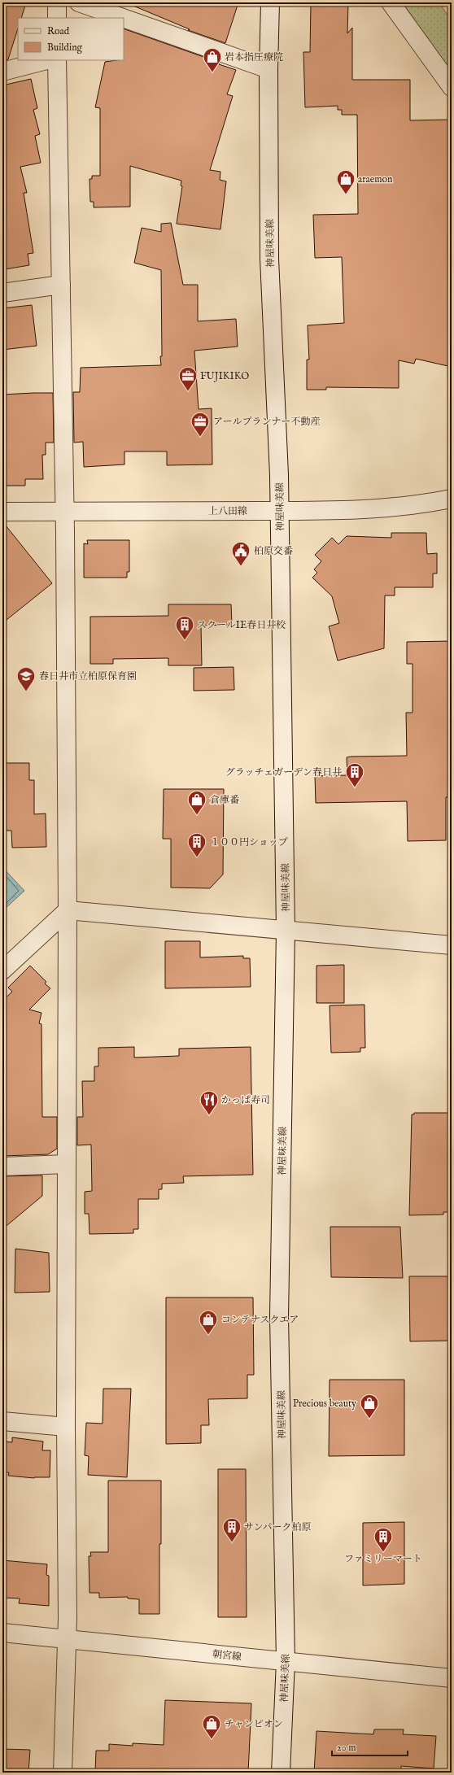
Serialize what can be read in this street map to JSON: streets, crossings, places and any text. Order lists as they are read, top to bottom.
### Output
{
  "streets": {
    "street": ["神屋味美線", "上八田線", "朝宮線"]
  },
  "crossings": [
    ["神屋味美線", "上八田線"],
    ["神屋味美線", "朝宮線"]
  ],
  "places": {
    "shop": [
      "岩本指圧療院",
      "araemon",
      "倉庫番",
      "コンテナスクエア",
      "Precious beauty",
      "チャンピオン"
    ],
    "office": ["FUJIKIKO", "アールプランナー不動産"],
    "public building": ["柏原交番"],
    "building": [
      "スクールIE春日井校",
      "グラッチェガーデン春日井",
      "１００円ショップ",
      "サンパーク柏原",
      "ファミリーマート"
    ],
    "school or university": ["春日井市立柏原保育園"],
    "restaurant": ["かっぱ寿司"]
  },
  "legend": ["Road", "Building"],
  "scale_bar": "20 m"
}
